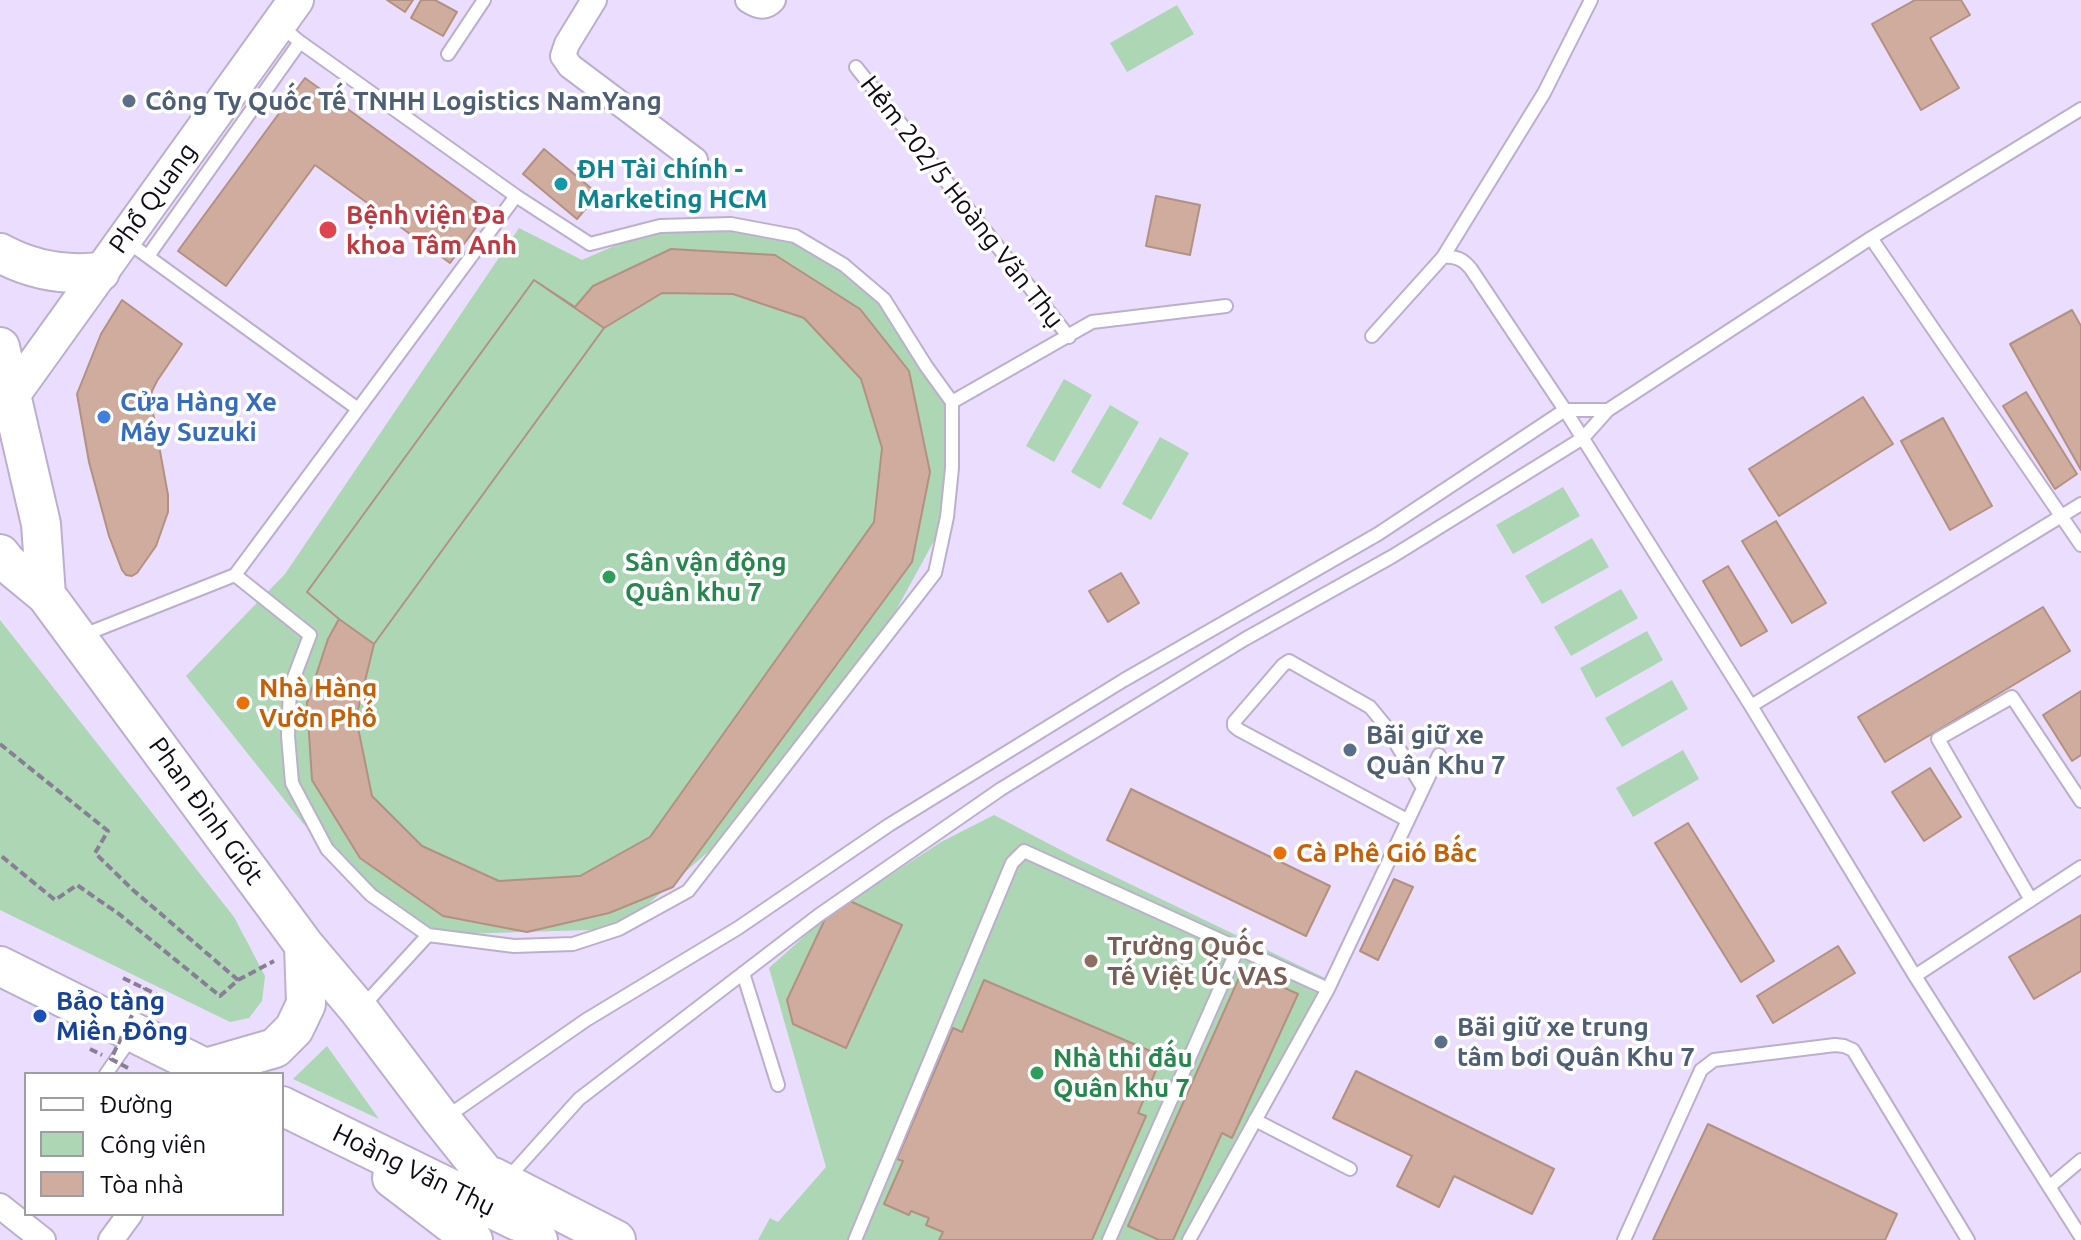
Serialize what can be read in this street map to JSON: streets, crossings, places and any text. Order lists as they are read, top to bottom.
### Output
{
  "streets": {
    "main road": ["Phổ Quang", "Phan Đình Giót", "Hoàng Văn Thụ"],
    "lane": ["Hẻm 202/5 Hoàng Văn Thụ"]
  },
  "crossings": [
    ["Phan Đình Giót", "Hoàng Văn Thụ"]
  ],
  "places": [
    "Công Ty Quốc Tế TNHH Logistics NamYang",
    "ĐH Tài chính - Marketing HCM",
    "Bệnh viện Đa khoa Tâm Anh",
    "Cửa Hàng Xe Máy Suzuki",
    "Sân vận động Quân khu 7",
    "Nhà Hàng Vườn Phố",
    "Bãi giữ xe Quân Khu 7",
    "Cà Phê Gió Bấc",
    "Trường Quốc Tế Việt Úc VAS",
    "Bảo tàng Miền Đông",
    "Bãi giữ xe trung tâm bơi Quân Khu 7",
    "Nhà thi đấu Quân khu 7"
  ],
  "legend": ["Đường", "Công viên", "Tòa nhà"]
}
